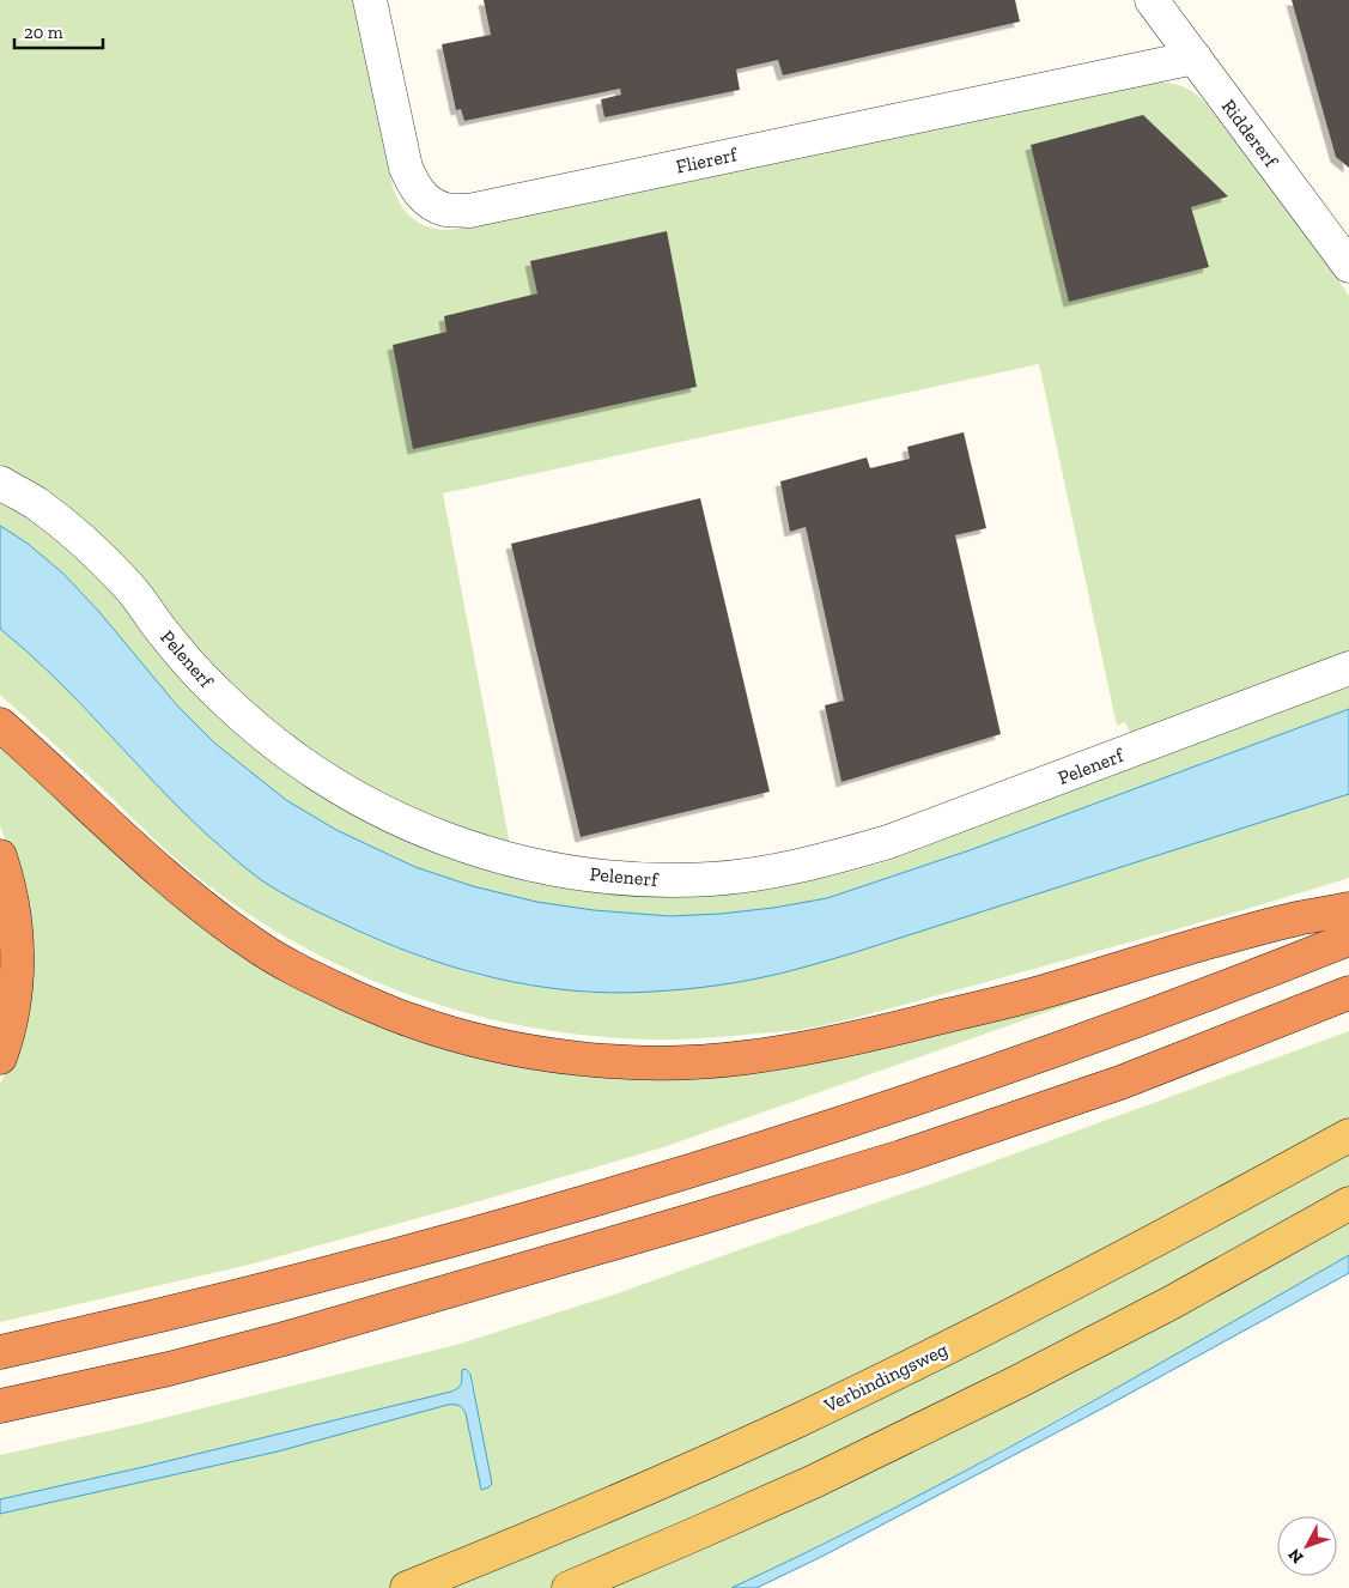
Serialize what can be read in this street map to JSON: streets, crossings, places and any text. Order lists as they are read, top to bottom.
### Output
{
  "streets": {
    "main road": ["Verbindingsweg"],
    "street": ["Riddererf", "Fliererf", "Pelenerf"]
  },
  "crossings": [
    ["Riddererf", "Fliererf"]
  ],
  "scale_bar": "20 m",
  "north": "bottom left"
}
